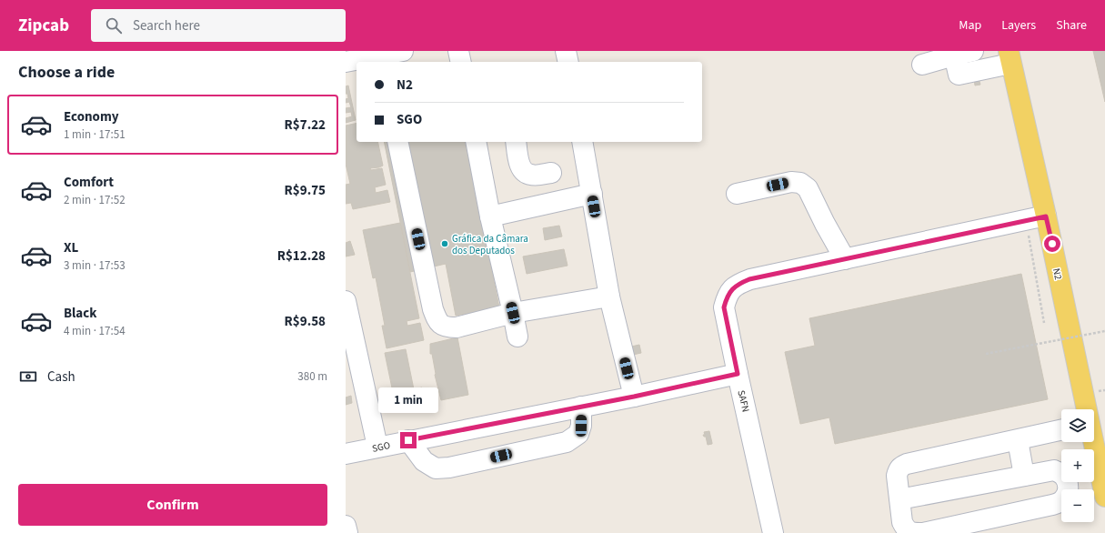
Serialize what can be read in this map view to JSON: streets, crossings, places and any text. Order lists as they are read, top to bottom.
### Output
{
  "streets": {
    "main road": ["N2"],
    "street": ["SAFN", "SGO"]
  },
  "crossings": [
    ["N2", "SAFN"],
    ["SAFN", "SGO"]
  ],
  "places": ["Gráfica da Câmara dos Deputados"],
  "page": {
    "header": "Zipcab",
    "search": "Search here",
    "nav": ["Map", "Layers", "Share"],
    "heading": "Choose a ride",
    "banner": ["N2", "SGO"],
    "list": [
      {
        "name": "Economy",
        "note": "1 min · 17:51",
        "value": "R$7.22"
      },
      {
        "name": "Comfort",
        "note": "2 min · 17:52",
        "value": "R$9.75"
      },
      {
        "name": "XL",
        "note": "3 min · 17:53",
        "value": "R$12.28"
      },
      {
        "name": "Black",
        "note": "4 min · 17:54",
        "value": "R$9.58"
      }
    ],
    "pay": ["Cash", "380 m"],
    "bubble": "1 min",
    "map_buttons": ["+", "−"],
    "buttons": "Confirm"
  }
}
